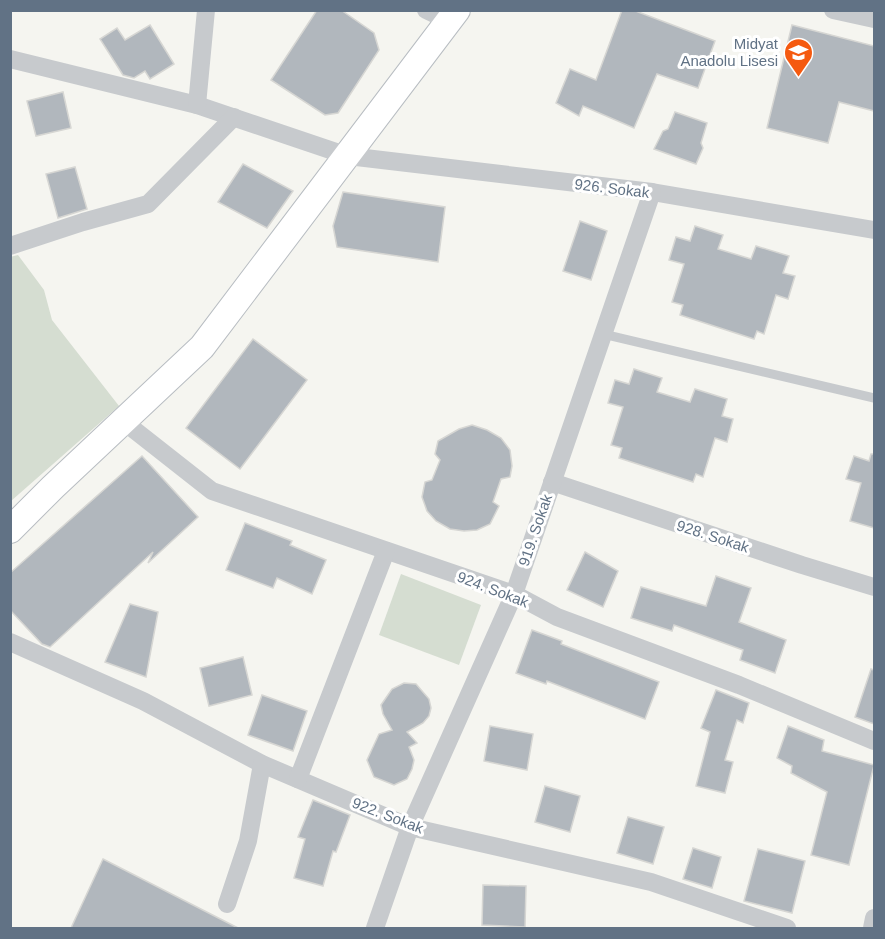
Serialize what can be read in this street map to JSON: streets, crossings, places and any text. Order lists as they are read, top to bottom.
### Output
{
  "streets": {
    "street": [
      "926. Sokak",
      "919. Sokak",
      "928. Sokak",
      "924. Sokak",
      "922. Sokak"
    ]
  },
  "crossings": [
    ["926. Sokak", "919. Sokak"],
    ["919. Sokak", "928. Sokak"],
    ["919. Sokak", "924. Sokak"],
    ["919. Sokak", "922. Sokak"]
  ],
  "places": {
    "school or university": ["Midyat Anadolu Lisesi"]
  }
}
